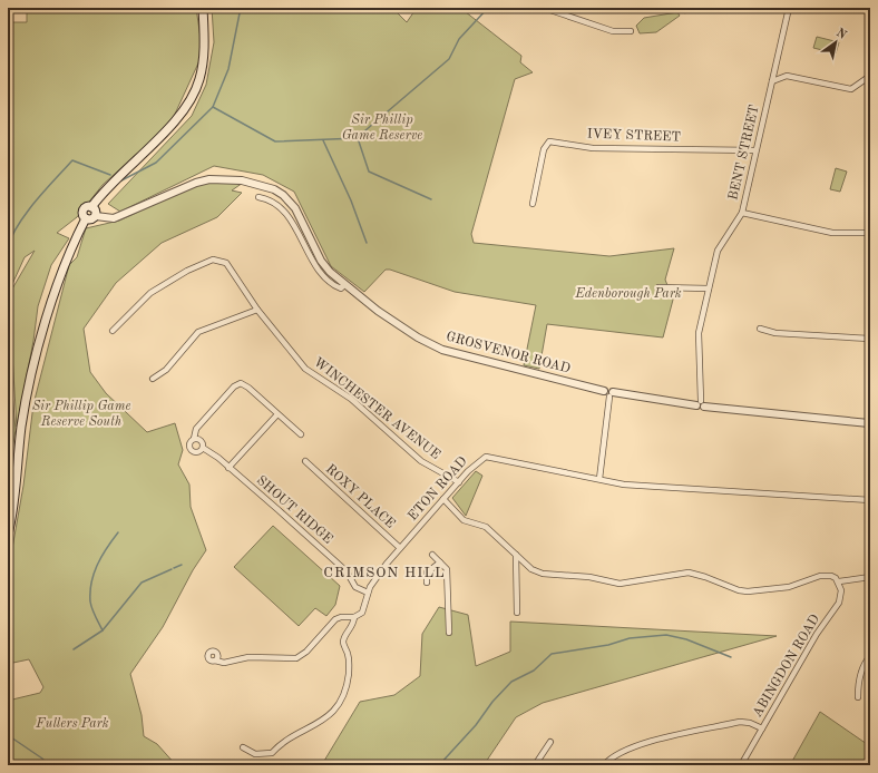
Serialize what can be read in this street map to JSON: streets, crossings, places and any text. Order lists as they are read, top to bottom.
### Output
{
  "streets": {
    "street": [
      "IVEY STREET",
      "BENT STREET",
      "GROSVENOR ROAD",
      "WINCHESTER AVENUE",
      "ETON ROAD",
      "ROXY PLACE",
      "SHOUT RIDGE",
      "ABINGDON ROAD"
    ]
  },
  "crossings": [
    ["IVEY STREET", "BENT STREET"],
    ["BENT STREET", "GROSVENOR ROAD"],
    ["WINCHESTER AVENUE", "ETON ROAD"],
    ["ETON ROAD", "ROXY PLACE"],
    ["ETON ROAD", "SHOUT RIDGE"]
  ],
  "districts": ["CRIMSON HILL"],
  "parks": [
    "Sir Phillip Game Reserve",
    "Edenborough Park",
    "Sir Phillip Game Reserve South",
    "Fullers Park"
  ],
  "north": "top right"
}
